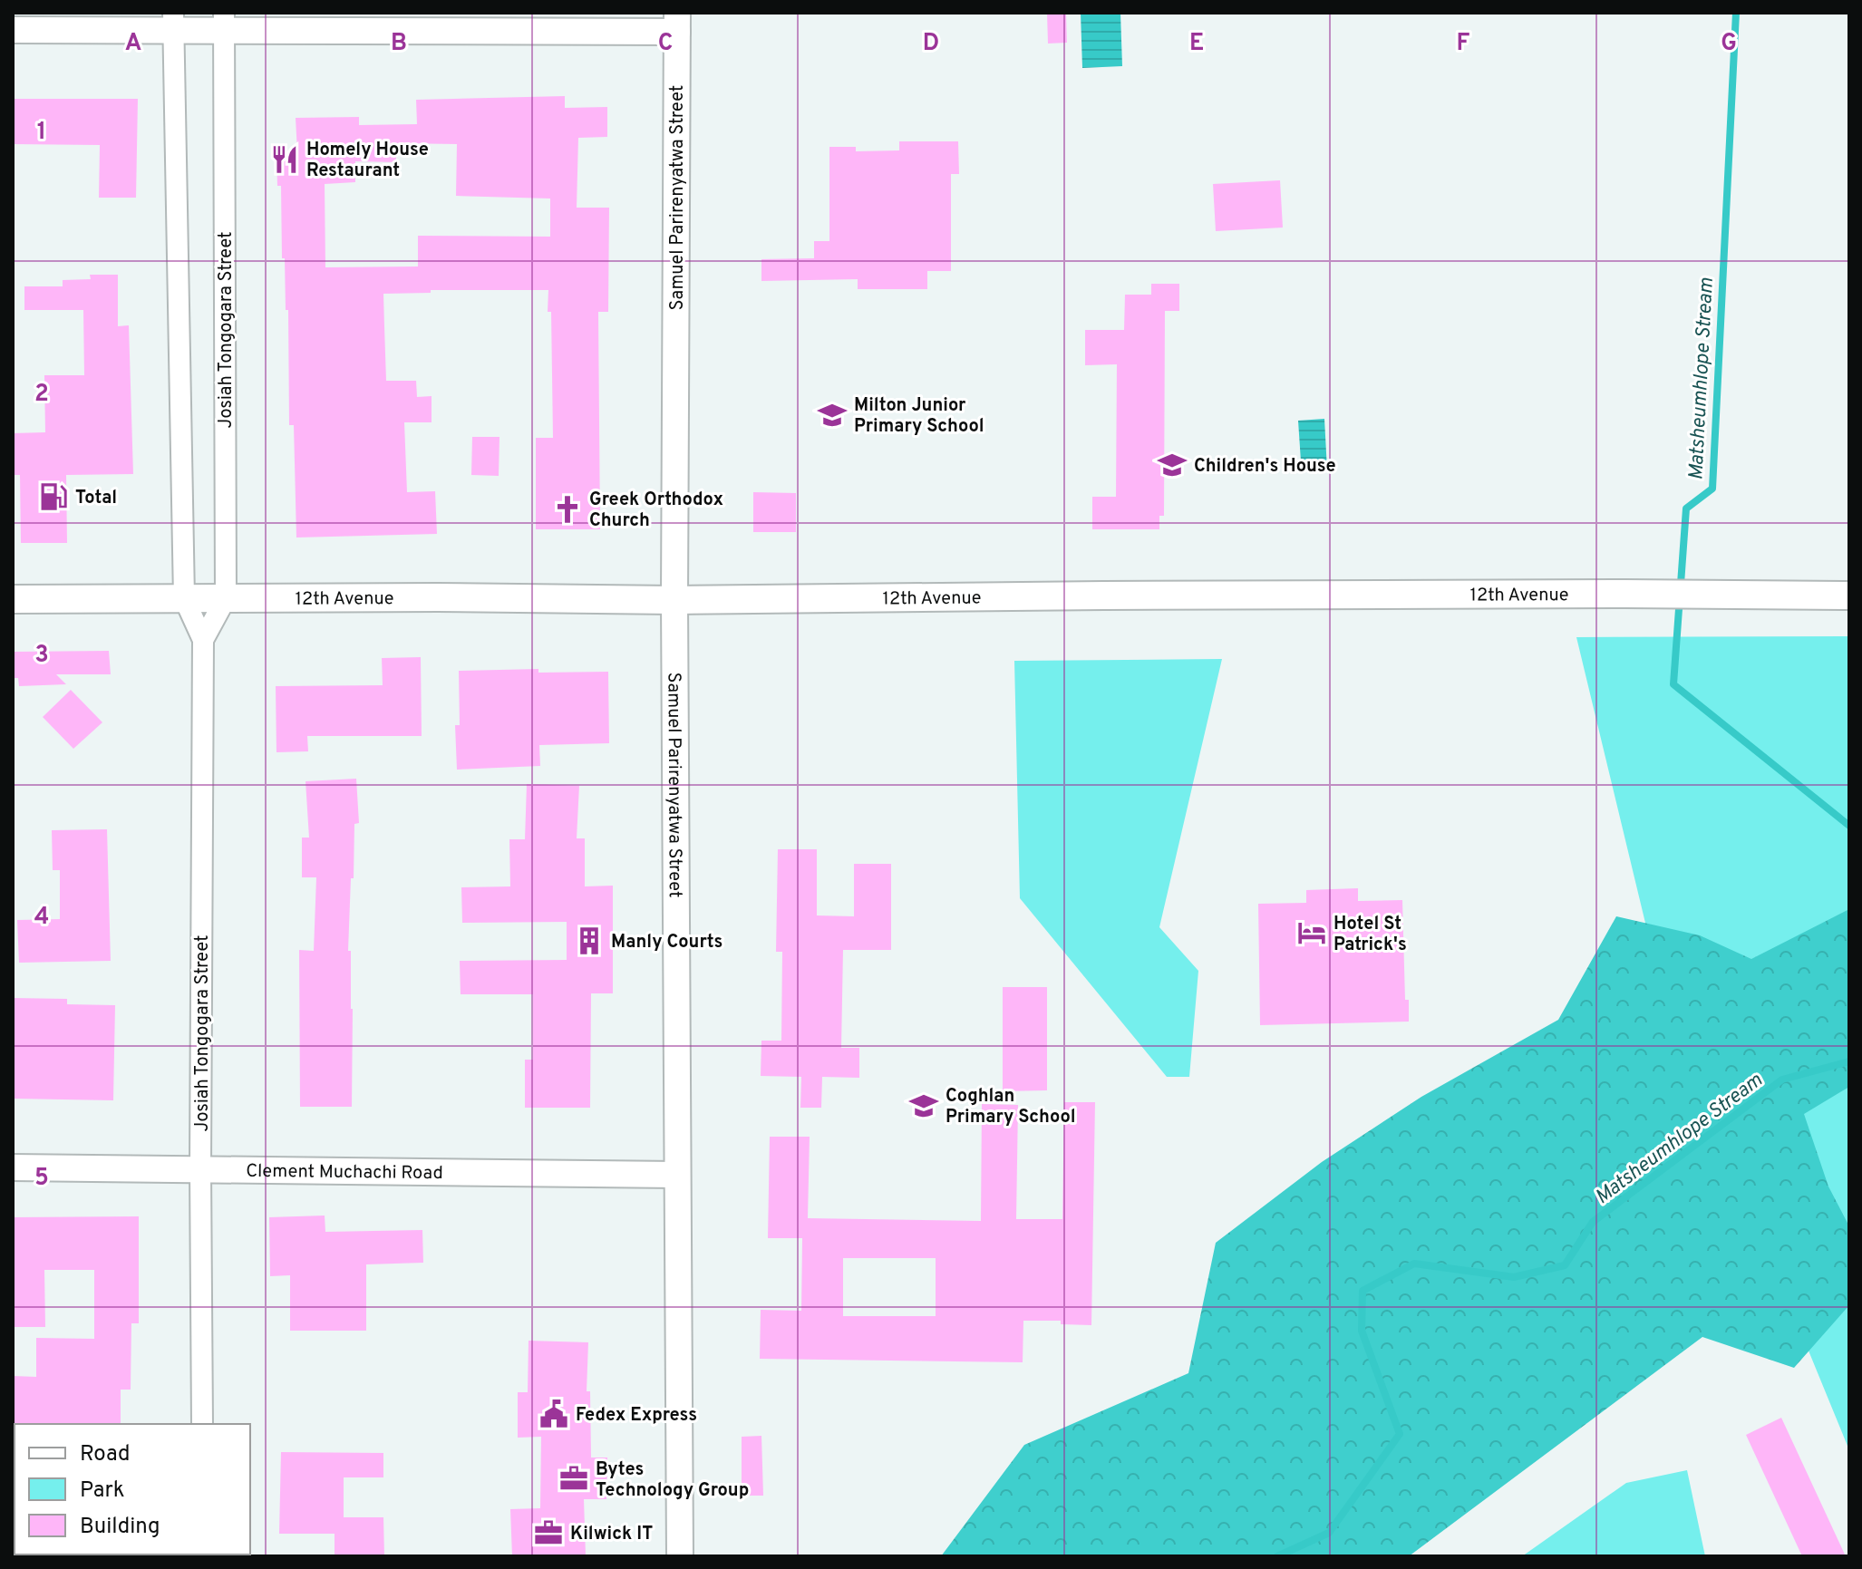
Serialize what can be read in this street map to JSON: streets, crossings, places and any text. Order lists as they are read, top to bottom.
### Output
{
  "streets": {
    "main road": ["12th Avenue"],
    "street": ["Samuel Parirenyatwa Street", "Josiah Tongogara Street", "Clement Muchachi Road"]
  },
  "crossings": [
    ["Samuel Parirenyatwa Street", "12th Avenue"],
    ["Samuel Parirenyatwa Street", "Clement Muchachi Road"],
    ["Josiah Tongogara Street", "12th Avenue"],
    ["Josiah Tongogara Street", "Clement Muchachi Road"]
  ],
  "water": ["Matsheumhlope Stream"],
  "places": {
    "restaurant": ["Homely House Restaurant"],
    "school or university": ["Milton Junior Primary School", "Children's House", "Coghlan Primary School"],
    "fuel station": ["Total"],
    "church": ["Greek Orthodox Church"],
    "hotel": ["Hotel St Patrick's"],
    "building": ["Manly Courts"],
    "public building": ["Fedex Express"],
    "office": ["Bytes Technology Group", "Kilwick IT"]
  },
  "legend": ["Road", "Park", "Building"],
  "grid": {
    "columns": [
      "A",
      "B",
      "C",
      "D",
      "E",
      "F",
      "G"
    ],
    "rows": [
      "1",
      "2",
      "3",
      "4",
      "5"
    ]
  }
}
